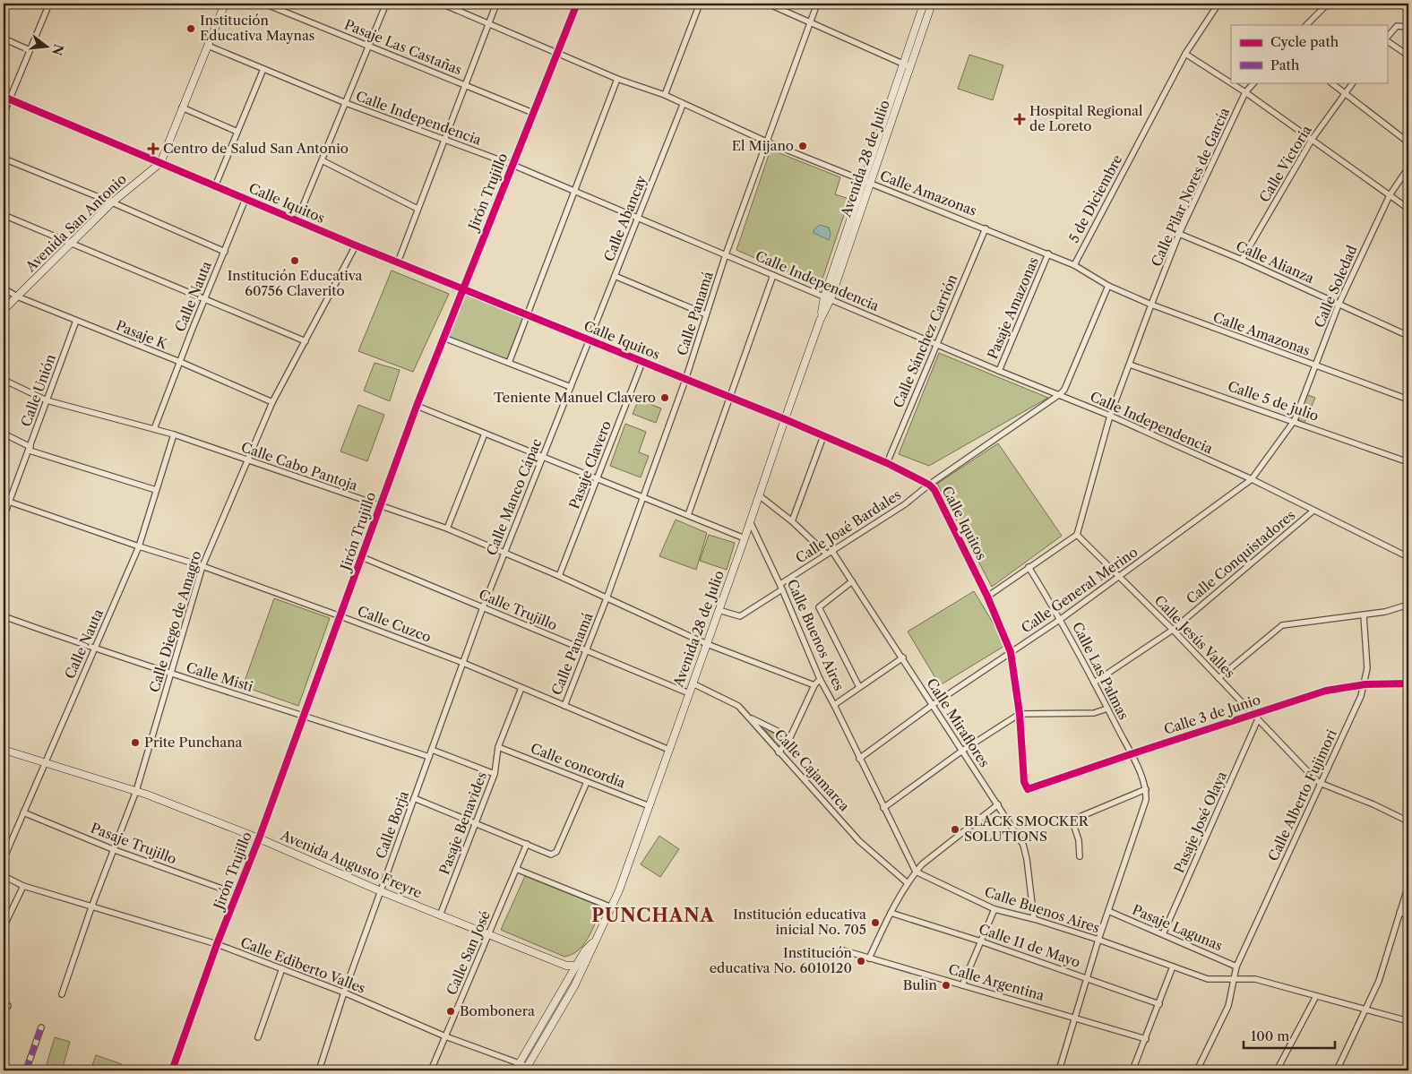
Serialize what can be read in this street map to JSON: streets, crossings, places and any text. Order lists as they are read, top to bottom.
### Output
{
  "streets": {
    "main road": ["Avenida 28 de Julio", "Avenida San Antonio", "Avenida Augusto Freyre"],
    "street": [
      "Pasaje Las Castañas",
      "Calle Independencia",
      "Calle Victoria",
      "Calle Pilar Nores de García",
      "Jirón Trujillo",
      "Calle Amazonas",
      "5 de Diciembre",
      "Calle Iquitos",
      "Calle Abancay",
      "Calle Alianza",
      "Calle Soledad",
      "Calle Nauta",
      "Pasaje Amazonas",
      "Calle Panamá",
      "Pasaje K",
      "Calle Sánchez Carrión",
      "Calle Unión",
      "Calle 5 de julio",
      "Pasaje Clavero",
      "Calle Cabo Pantoja",
      "Calle Manco Cápac",
      "Calle Joaé Bardales",
      "Calle Conquistadores",
      "Calle General Merino",
      "Calle Trujillo",
      "Calle Diego de Amagro",
      "Calle Cuzco",
      "Calle Buenos Aires",
      "Calle Jesús Valles",
      "Calle Las Palmas",
      "Calle Misti",
      "Calle 3 de Junio",
      "Calle Miraflores",
      "Calle concordia",
      "Calle Cajamarca",
      "Calle Alberto Fujimori",
      "Pasaje José Olaya",
      "Pasaje Benavides",
      "Calle Borja",
      "Pasaje Trujillo",
      "Pasaje Lagunas",
      "Calle 11 de Mayo",
      "Calle San José",
      "Calle Ediberto Valles",
      "Calle Argentina"
    ]
  },
  "crossings": [
    ["Pasaje Las Castañas", "Jirón Trujillo"],
    ["Calle Independencia", "Avenida 28 de Julio"],
    ["Calle Independencia", "Calle Pilar Nores de García"],
    ["Calle Independencia", "Jirón Trujillo"],
    ["Calle Independencia", "Calle Abancay"],
    ["Calle Independencia", "Avenida San Antonio"],
    ["Calle Independencia", "Pasaje Amazonas"],
    ["Calle Independencia", "Calle Panamá"],
    ["Calle Independencia", "Calle Sánchez Carrión"],
    ["Calle Independencia", "Calle Joaé Bardales"],
    ["Calle Independencia", "Calle Conquistadores"],
    ["Calle Independencia", "Calle General Merino"],
    ["Avenida 28 de Julio", "Calle Amazonas"],
    ["Avenida 28 de Julio", "Calle Iquitos"],
    ["Avenida 28 de Julio", "Calle Cabo Pantoja"],
    ["Avenida 28 de Julio", "Calle Joaé Bardales"],
    ["Avenida 28 de Julio", "Calle Trujillo"],
    ["Avenida 28 de Julio", "Calle Cuzco"],
    ["Avenida 28 de Julio", "Calle Buenos Aires"],
    ["Avenida 28 de Julio", "Calle concordia"],
    ["Avenida 28 de Julio", "Calle Cajamarca"],
    ["Avenida 28 de Julio", "Avenida Augusto Freyre"],
    ["Avenida 28 de Julio", "Calle Ediberto Valles"],
    ["Calle Victoria", "Calle Alianza"],
    ["Calle Pilar Nores de García", "Calle Amazonas"],
    ["Calle Pilar Nores de García", "Calle Alianza"],
    ["Calle Pilar Nores de García", "Calle 5 de julio"],
    ["Calle Pilar Nores de García", "Calle Jesús Valles"],
    ["Jirón Trujillo", "Calle Amazonas"],
    ["Jirón Trujillo", "Calle Iquitos"],
    ["Jirón Trujillo", "Calle Cabo Pantoja"],
    ["Jirón Trujillo", "Calle Trujillo"],
    ["Jirón Trujillo", "Calle Cuzco"],
    ["Jirón Trujillo", "Calle Misti"],
    ["Jirón Trujillo", "Pasaje Trujillo"],
    ["Jirón Trujillo", "Avenida Augusto Freyre"],
    ["Jirón Trujillo", "Calle Ediberto Valles"],
    ["Calle Amazonas", "5 de Diciembre"],
    ["Calle Amazonas", "Calle Abancay"],
    ["Calle Amazonas", "Calle Soledad"],
    ["Calle Amazonas", "Pasaje Amazonas"],
    ["Calle Amazonas", "Calle Panamá"],
    ["Calle Amazonas", "Calle Sánchez Carrión"],
    ["Calle Iquitos", "Calle Abancay"],
    ["Calle Iquitos", "Avenida San Antonio"],
    ["Calle Iquitos", "Calle Nauta"],
    ["Calle Iquitos", "Calle Panamá"],
    ["Calle Iquitos", "Calle Sánchez Carrión"],
    ["Calle Iquitos", "Pasaje Clavero"],
    ["Calle Iquitos", "Calle Manco Cápac"],
    ["Calle Iquitos", "Calle Joaé Bardales"],
    ["Calle Iquitos", "Calle General Merino"],
    ["Calle Iquitos", "Calle Diego de Amagro"],
    ["Calle Iquitos", "Calle 3 de Junio"],
    ["Calle Abancay", "Calle Manco Cápac"],
    ["Avenida San Antonio", "Pasaje K"],
    ["Calle Alianza", "Calle Soledad"],
    ["Calle Soledad", "Calle 5 de julio"],
    ["Calle Soledad", "Calle General Merino"],
    ["Calle Nauta", "Pasaje K"],
    ["Calle Nauta", "Calle Cabo Pantoja"],
    ["Calle Nauta", "Calle Cuzco"],
    ["Calle Nauta", "Calle Misti"],
    ["Calle Nauta", "Pasaje Trujillo"],
    ["Calle Nauta", "Avenida Augusto Freyre"],
    ["Calle Panamá", "Calle Cabo Pantoja"],
    ["Calle Panamá", "Calle Trujillo"],
    ["Calle Panamá", "Calle Cuzco"],
    ["Pasaje K", "Calle Unión"],
    ["Pasaje K", "Calle Diego de Amagro"],
    ["Calle Unión", "Calle Cabo Pantoja"],
    ["Calle Unión", "Calle Cuzco"],
    ["Calle 5 de julio", "Calle General Merino"],
    ["Pasaje Clavero", "Calle Cabo Pantoja"],
    ["Calle Cabo Pantoja", "Calle Manco Cápac"],
    ["Calle Cabo Pantoja", "Calle Diego de Amagro"],
    ["Calle Manco Cápac", "Calle Trujillo"],
    ["Calle Manco Cápac", "Calle Cuzco"],
    ["Calle Manco Cápac", "Calle Borja"],
    ["Calle Joaé Bardales", "Calle Buenos Aires"],
    ["Calle Joaé Bardales", "Calle Miraflores"],
    ["Calle Conquistadores", "Calle Jesús Valles"],
    ["Calle Conquistadores", "Calle Las Palmas"],
    ["Calle General Merino", "Calle Buenos Aires"],
    ["Calle General Merino", "Calle Jesús Valles"],
    ["Calle General Merino", "Calle Las Palmas"],
    ["Calle General Merino", "Calle Miraflores"],
    ["Calle Diego de Amagro", "Calle Cuzco"],
    ["Calle Diego de Amagro", "Calle Misti"],
    ["Calle Diego de Amagro", "Pasaje Trujillo"],
    ["Calle Diego de Amagro", "Avenida Augusto Freyre"],
    ["Calle Diego de Amagro", "Calle Ediberto Valles"],
    ["Calle Cuzco", "Pasaje Benavides"],
    ["Calle Cuzco", "Calle Borja"],
    ["Calle Buenos Aires", "Calle Miraflores"],
    ["Calle Buenos Aires", "Calle Alberto Fujimori"],
    ["Calle Jesús Valles", "Calle 3 de Junio"],
    ["Calle Jesús Valles", "Calle Alberto Fujimori"],
    ["Calle Jesús Valles", "Pasaje José Olaya"],
    ["Calle Las Palmas", "Calle 3 de Junio"],
    ["Calle Misti", "Calle Borja"],
    ["Calle 3 de Junio", "Calle Alberto Fujimori"],
    ["Calle concordia", "Pasaje Benavides"],
    ["Calle Alberto Fujimori", "Pasaje Lagunas"],
    ["Pasaje José Olaya", "Pasaje Lagunas"],
    ["Pasaje Benavides", "Avenida Augusto Freyre"],
    ["Calle Borja", "Avenida Augusto Freyre"],
    ["Calle Borja", "Calle Ediberto Valles"],
    ["Avenida Augusto Freyre", "Calle San José"],
    ["Calle San José", "Calle Ediberto Valles"]
  ],
  "districts": ["PUNCHANA"],
  "places": {
    "other": [
      "Institución Educativa Maynas",
      "El Mijano",
      "Institución Educativa 60756 Claverito",
      "Teniente Manuel Clavero",
      "Prite Punchana",
      "BLACK SMOCKER SOLUTIONS",
      "Institución educativa inicial No. 705",
      "Institución educativa No. 6010120",
      "Bulin",
      "Bombonera"
    ],
    "health": ["Hospital Regional de Loreto", "Centro de Salud San Antonio"]
  },
  "legend": ["Cycle path", "Path"],
  "scale_bar": "100 m",
  "north": "right"
}
